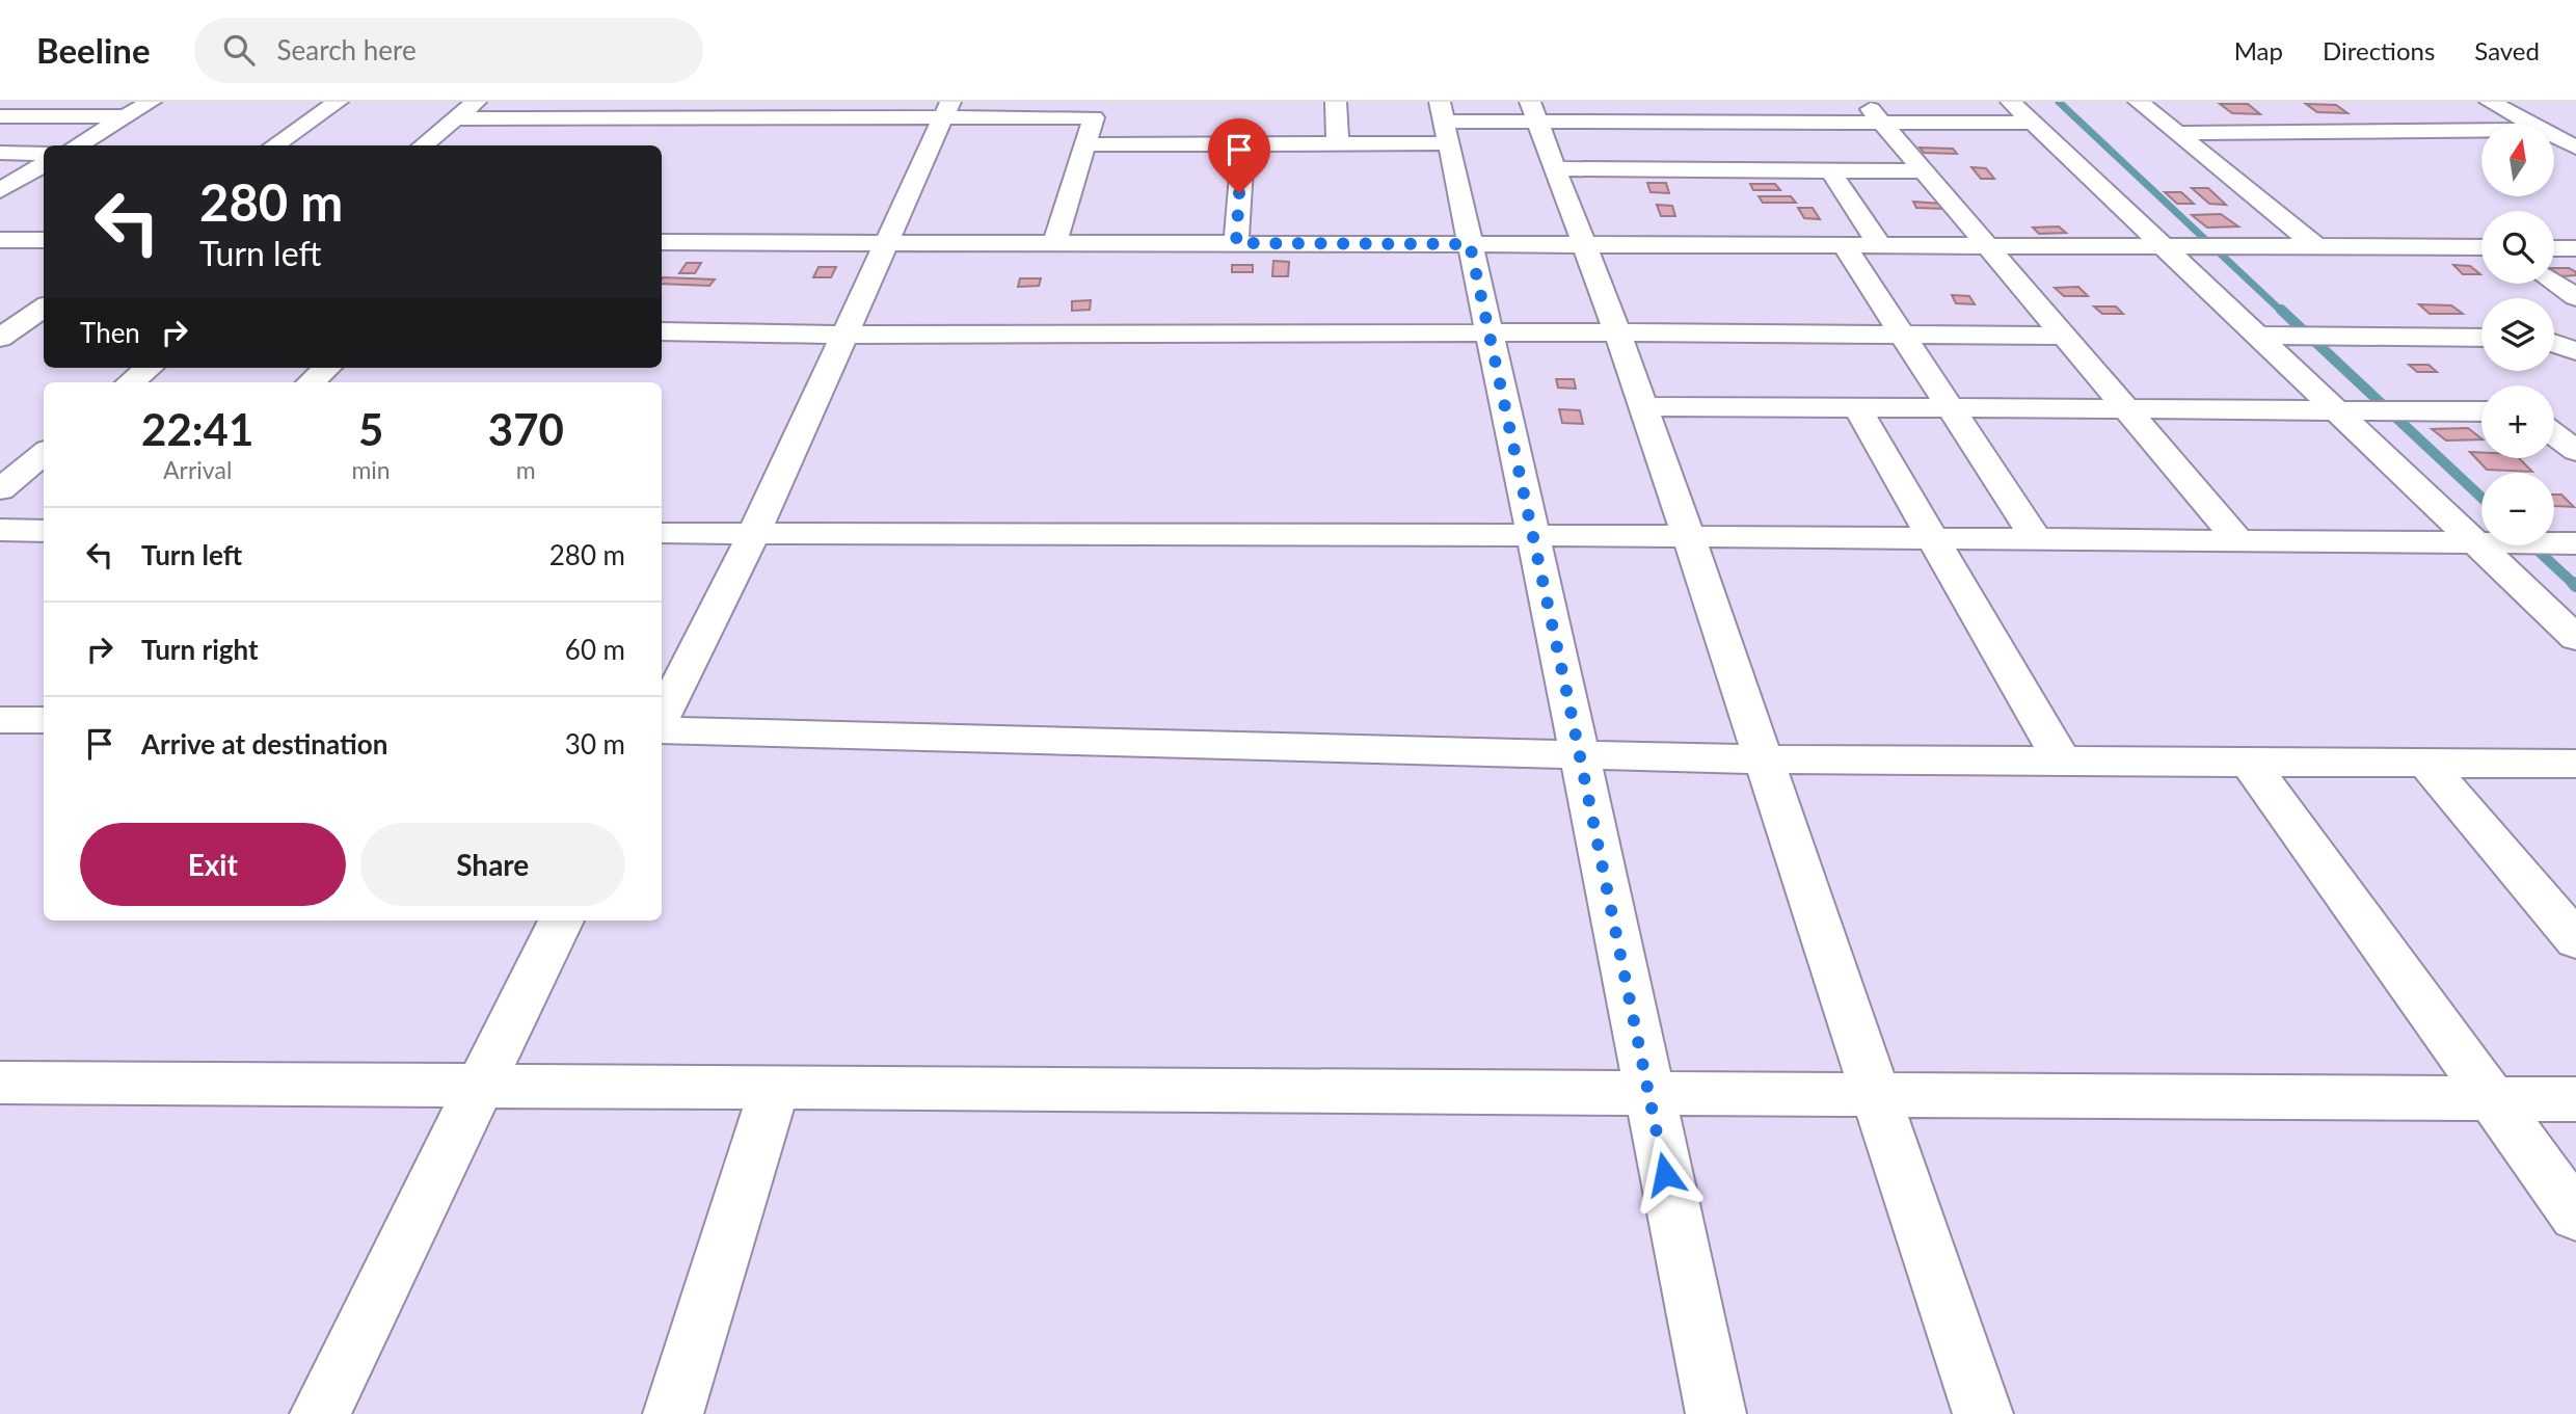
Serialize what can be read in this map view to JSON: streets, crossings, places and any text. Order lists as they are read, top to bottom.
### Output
{
  "north": "top",
  "page": {
    "header": "Beeline",
    "search": "Search here",
    "nav": ["Map", "Directions", "Saved"],
    "map_buttons": ["+", "−"],
    "turn": ["280 m", "Turn left"],
    "then": "Then",
    "eta": [
      "22:41",
      "Arrival",
      "5",
      "min",
      "370",
      "m"
    ],
    "list": [
      {
        "name": "Turn left",
        "value": "280 m"
      },
      {
        "name": "Turn right",
        "value": "60 m"
      },
      {
        "name": "Arrive at destination",
        "value": "30 m"
      }
    ],
    "buttons": ["Exit", "Share"]
  }
}
